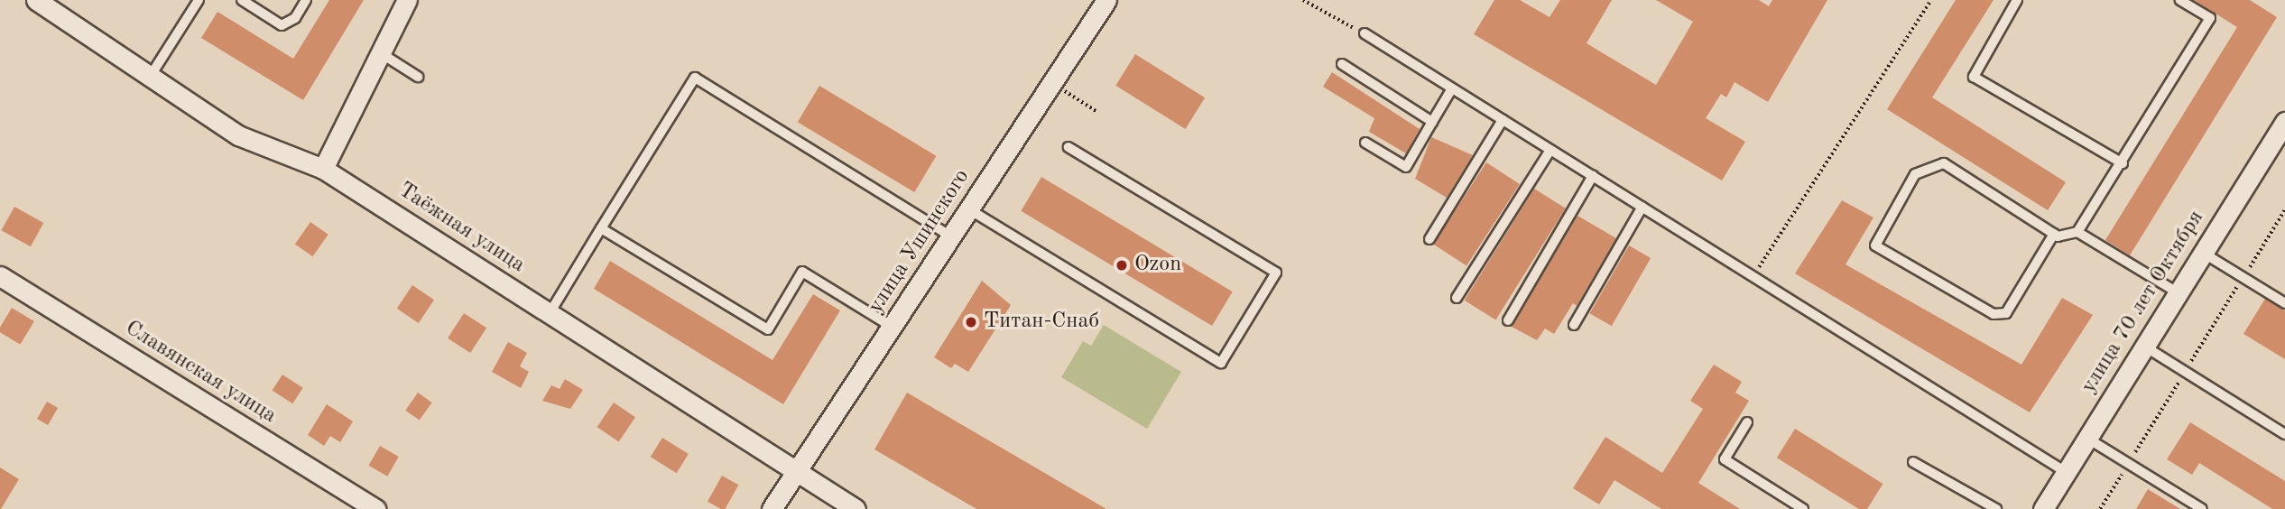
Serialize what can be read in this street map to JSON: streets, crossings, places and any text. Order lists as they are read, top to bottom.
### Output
{
  "streets": {
    "street": [
      "Таёжная улица",
      "улица Ушинского",
      "улица 70 лет Октября",
      "Славянская улица"
    ]
  },
  "crossings": [
    ["Таёжная улица", "улица Ушинского"]
  ],
  "places": ["Ozon", "Титан-Снаб"]
}
